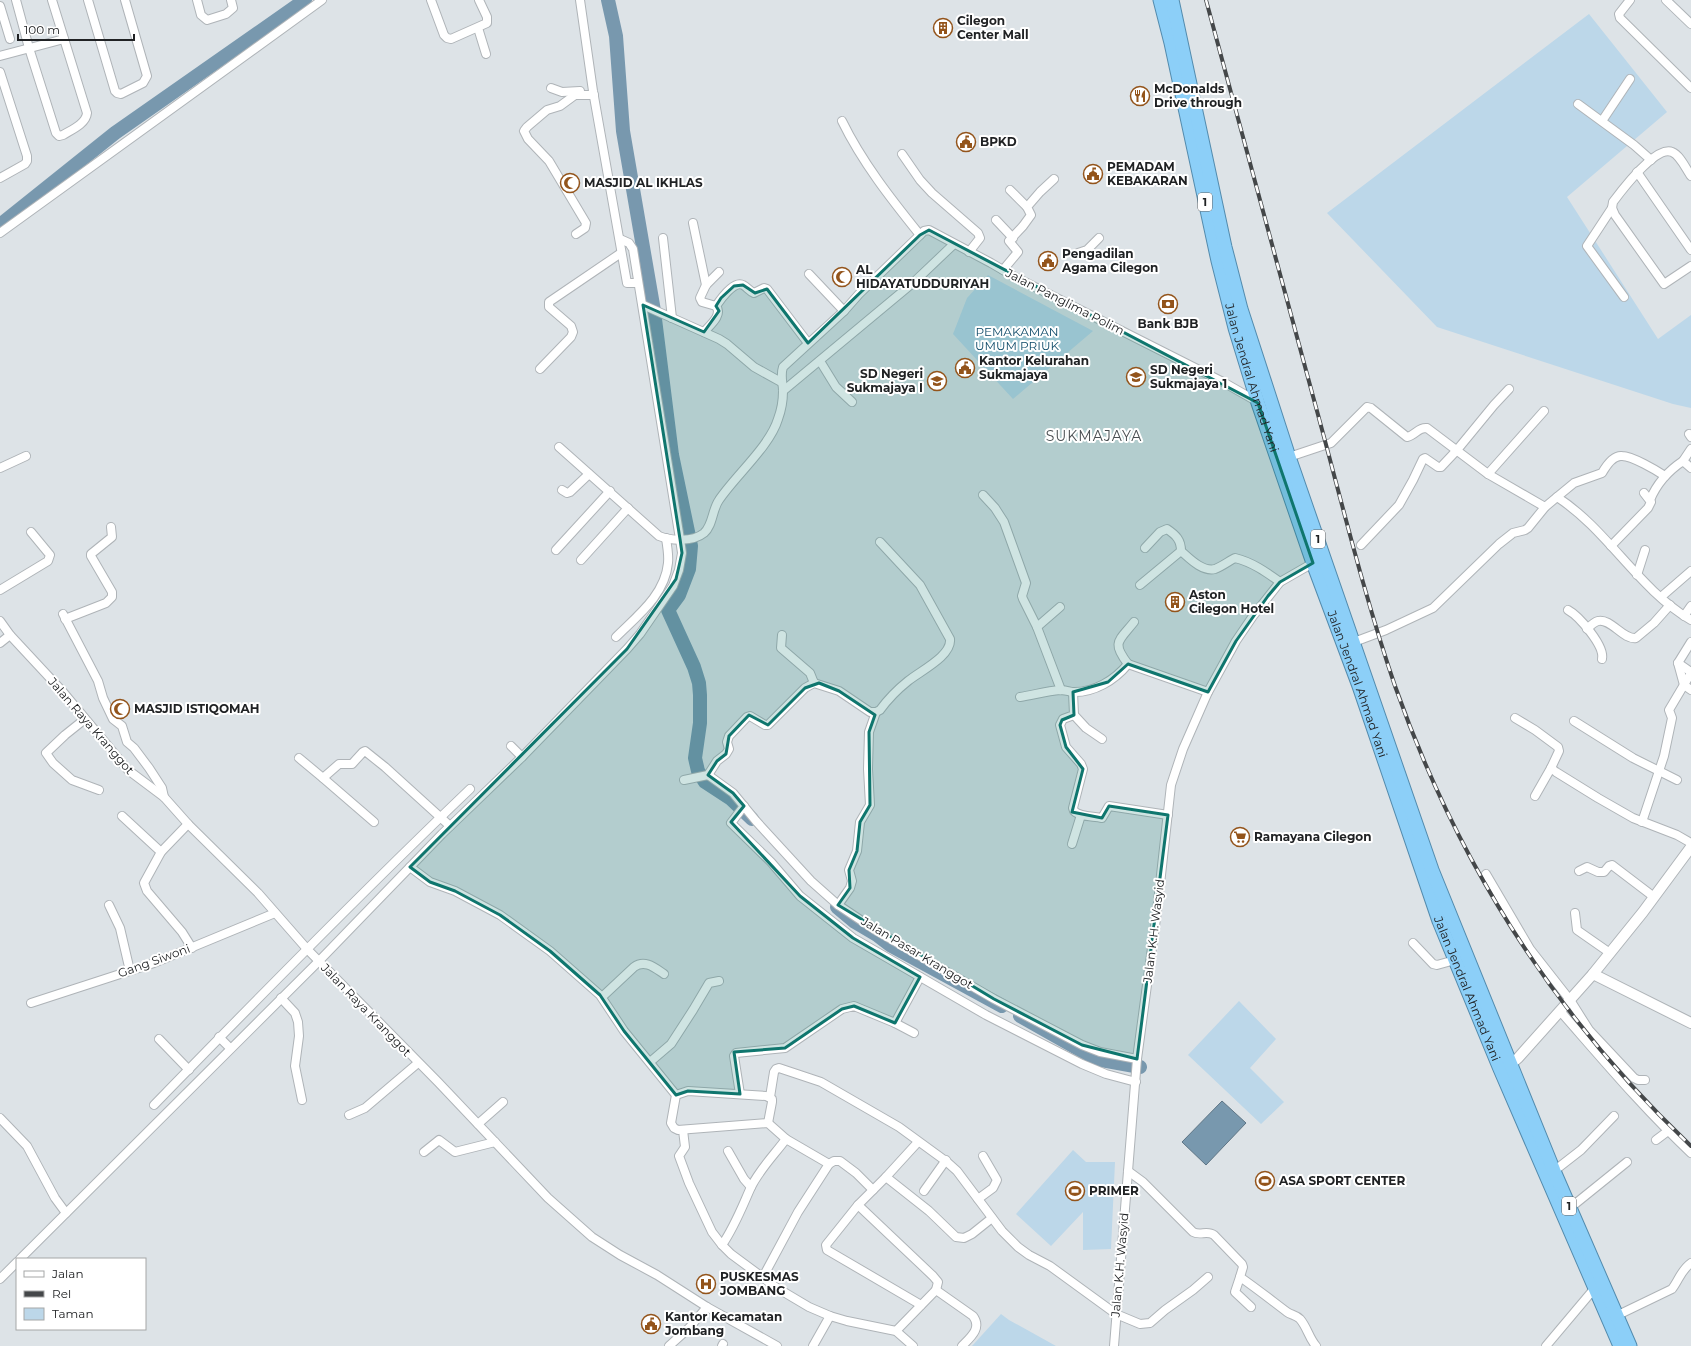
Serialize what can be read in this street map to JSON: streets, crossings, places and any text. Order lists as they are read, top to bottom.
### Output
{
  "streets": {
    "highway": ["1", "Jalan Jendral Ahmad Yani"],
    "street": [
      "Jalan Panglima Polim",
      "Jalan Raya Kranggot",
      "Jalan K.H. Wasyid",
      "Jalan Pasar Kranggot",
      "Gang Siwoni"
    ]
  },
  "crossings": [
    ["Jalan Panglima Polim", "Jalan Jendral Ahmad Yani"],
    ["Jalan Jendral Ahmad Yani", "Jalan K.H. Wasyid"],
    ["Jalan Raya Kranggot", "Gang Siwoni"],
    ["Jalan K.H. Wasyid", "Jalan Pasar Kranggot"]
  ],
  "districts": ["SUKMAJAYA"],
  "parks": ["PEMAKAMAN UMUM PRIUK"],
  "places": {
    "building": ["Cilegon Center Mall", "Aston Cilegon Hotel"],
    "restaurant": ["McDonalds Drive through"],
    "public building": [
      "BPKD",
      "PEMADAM KEBAKARAN",
      "Pengadilan Agama Cilegon",
      "Kantor Kelurahan Sukmajaya",
      "Kantor Kecamatan Jombang"
    ],
    "mosque": ["MASJID AL IKHLAS", "AL HIDAYATUDDURIYAH", "MASJID ISTIQOMAH"],
    "bank": ["Bank BJB"],
    "school or university": ["SD Negeri Sukmajaya 1", "SD Negeri Sukmajaya I"],
    "supermarket": ["Ramayana Cilegon"],
    "sports": ["ASA SPORT CENTER", "PRIMER"],
    "hospital": ["PUSKESMAS JOMBANG"]
  },
  "legend": ["Jalan", "Rel", "Taman"],
  "scale_bar": "100 m"
}
